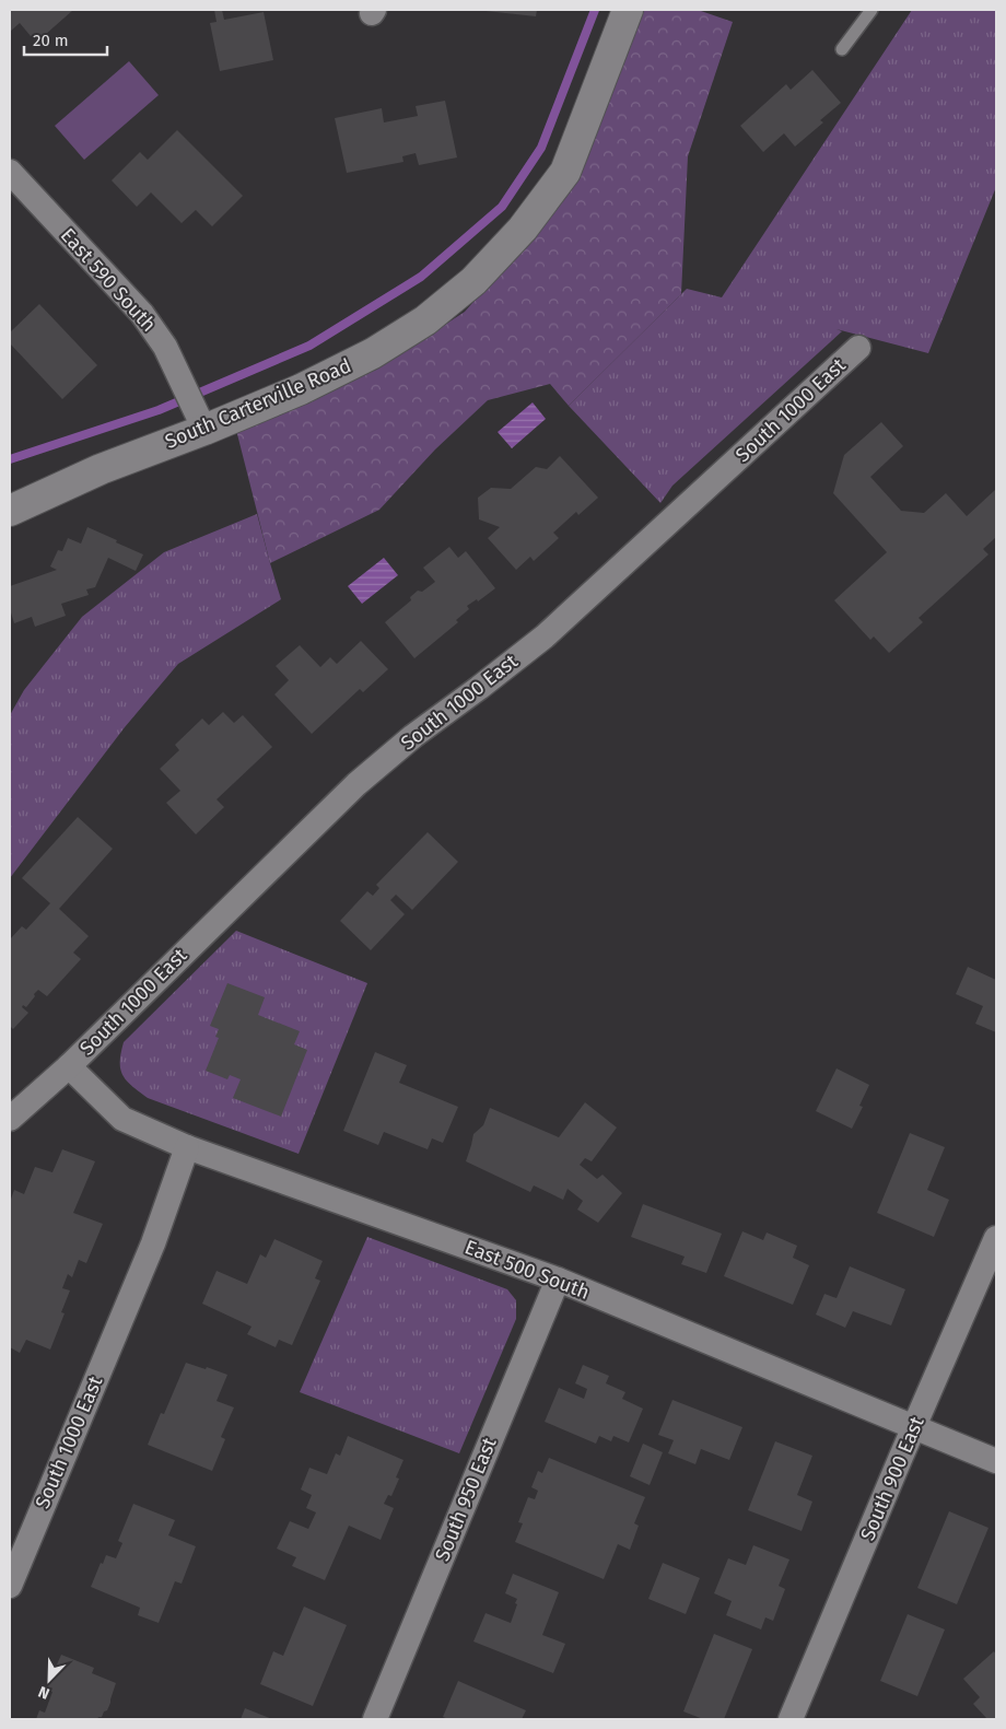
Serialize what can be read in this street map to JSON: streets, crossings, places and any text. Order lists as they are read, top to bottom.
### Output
{
  "streets": {
    "street": [
      "East 590 South",
      "South Carterville Road",
      "South 1000 East",
      "East 500 South",
      "South 900 East",
      "South 950 East"
    ]
  },
  "crossings": [
    ["East 590 South", "South Carterville Road"],
    ["South 1000 East", "East 500 South"],
    ["East 500 South", "South 900 East"],
    ["East 500 South", "South 950 East"]
  ],
  "scale_bar": "20 m",
  "north": "bottom left"
}
